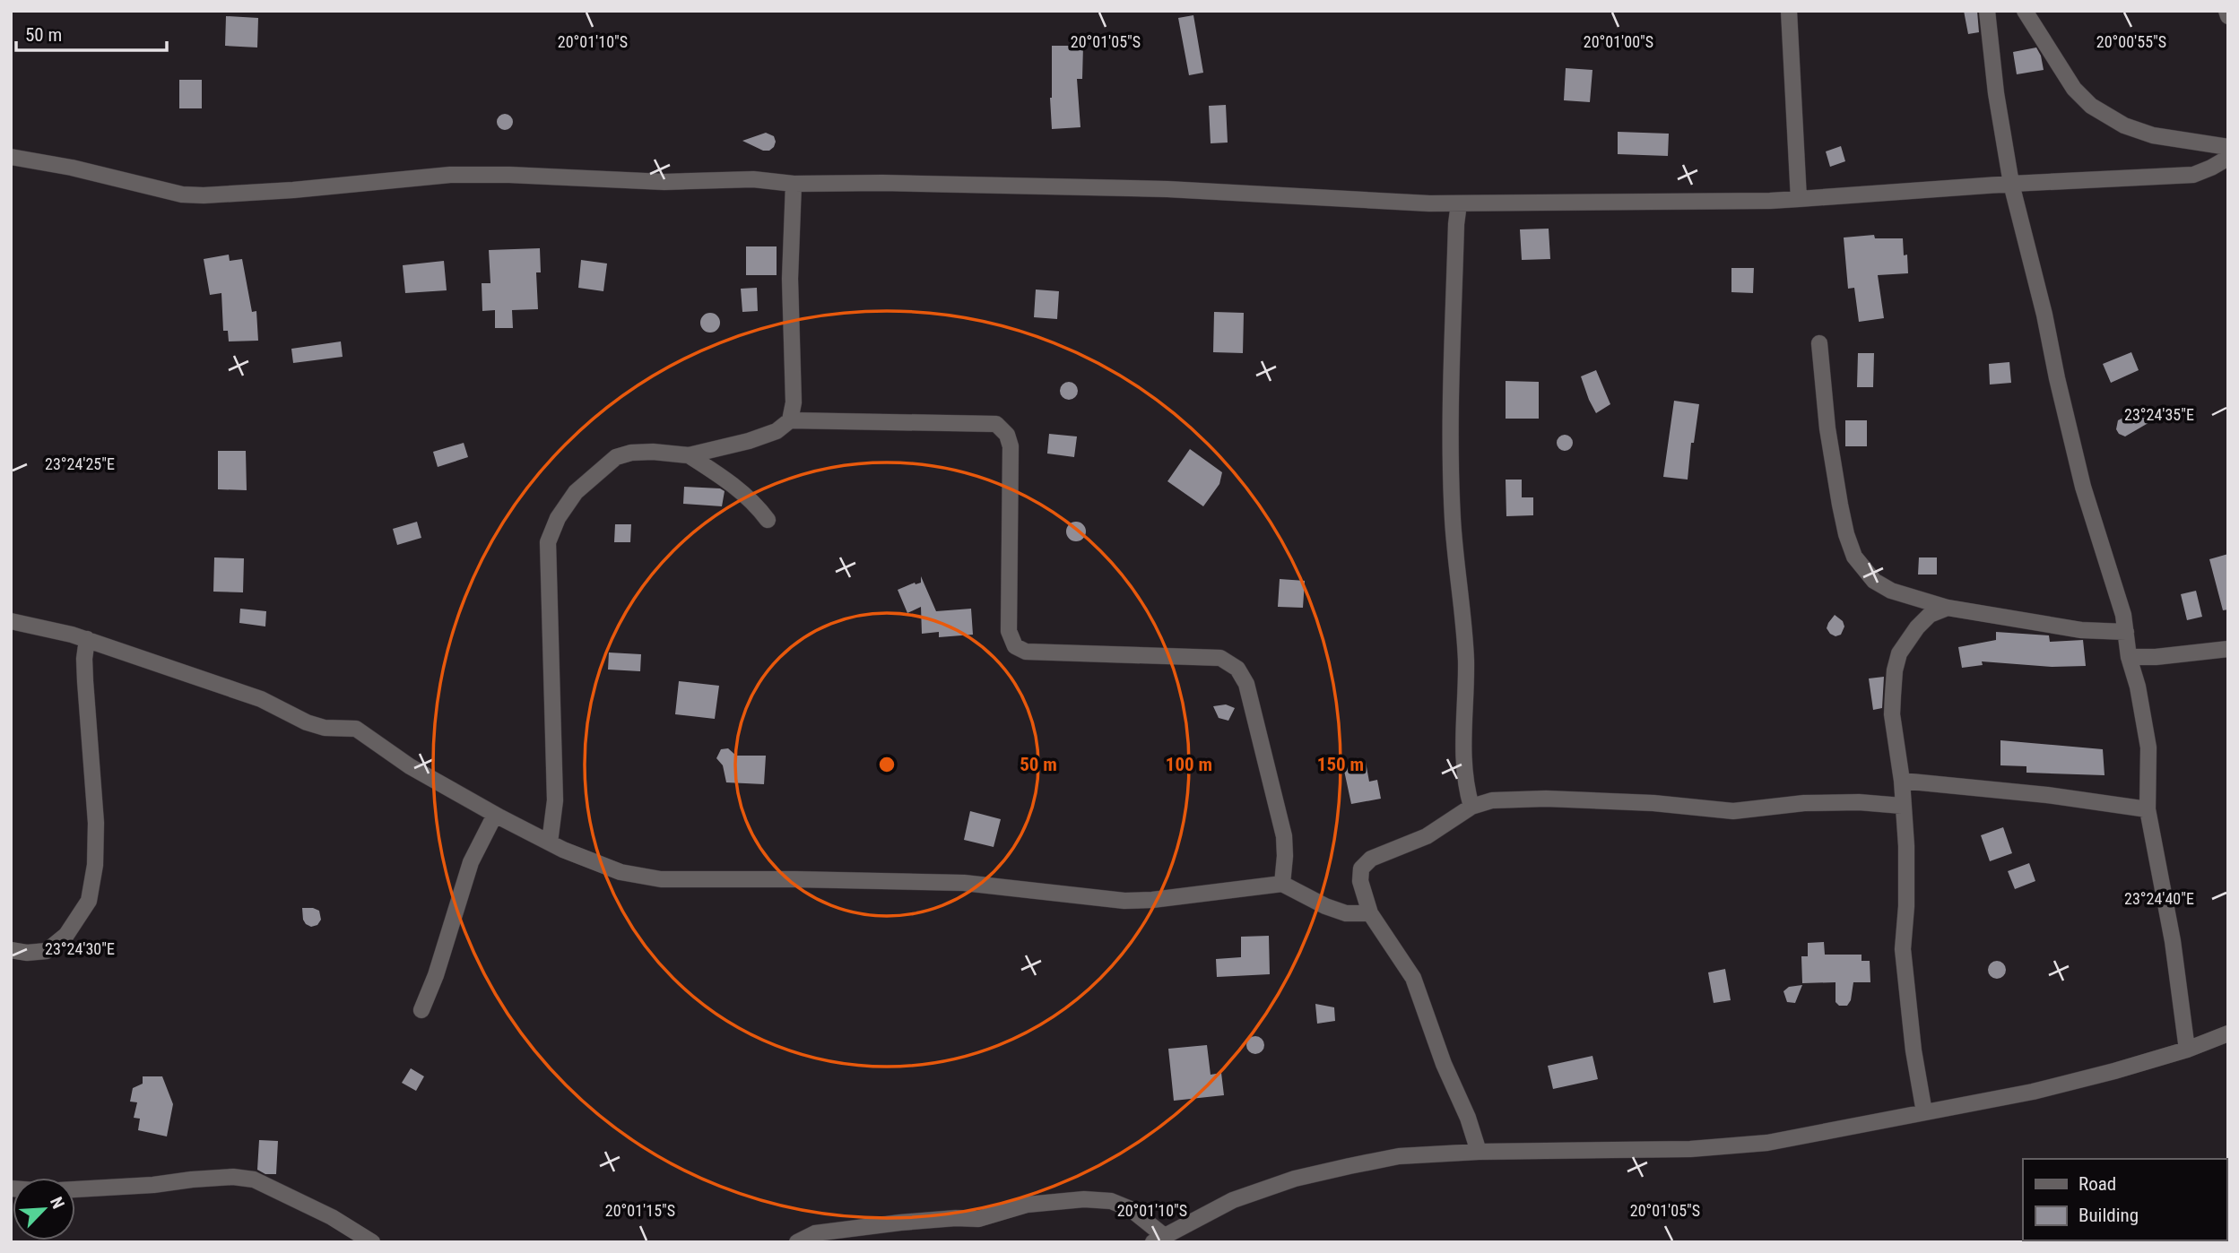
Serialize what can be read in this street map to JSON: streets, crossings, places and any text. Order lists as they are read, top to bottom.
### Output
{
  "legend": ["Road", "Building"],
  "scale_bar": "50 m",
  "north": "top right",
  "coordinates": [
    "20°01'10\"S",
    "20°01'05\"S",
    "20°01'00\"S",
    "20°00'55\"S",
    "23°24'35\"E",
    "23°24'25\"E",
    "23°24'40\"E",
    "23°24'30\"E",
    "20°01'15\"S"
  ],
  "rings": ["50 m", "100 m", "150 m"]
}
